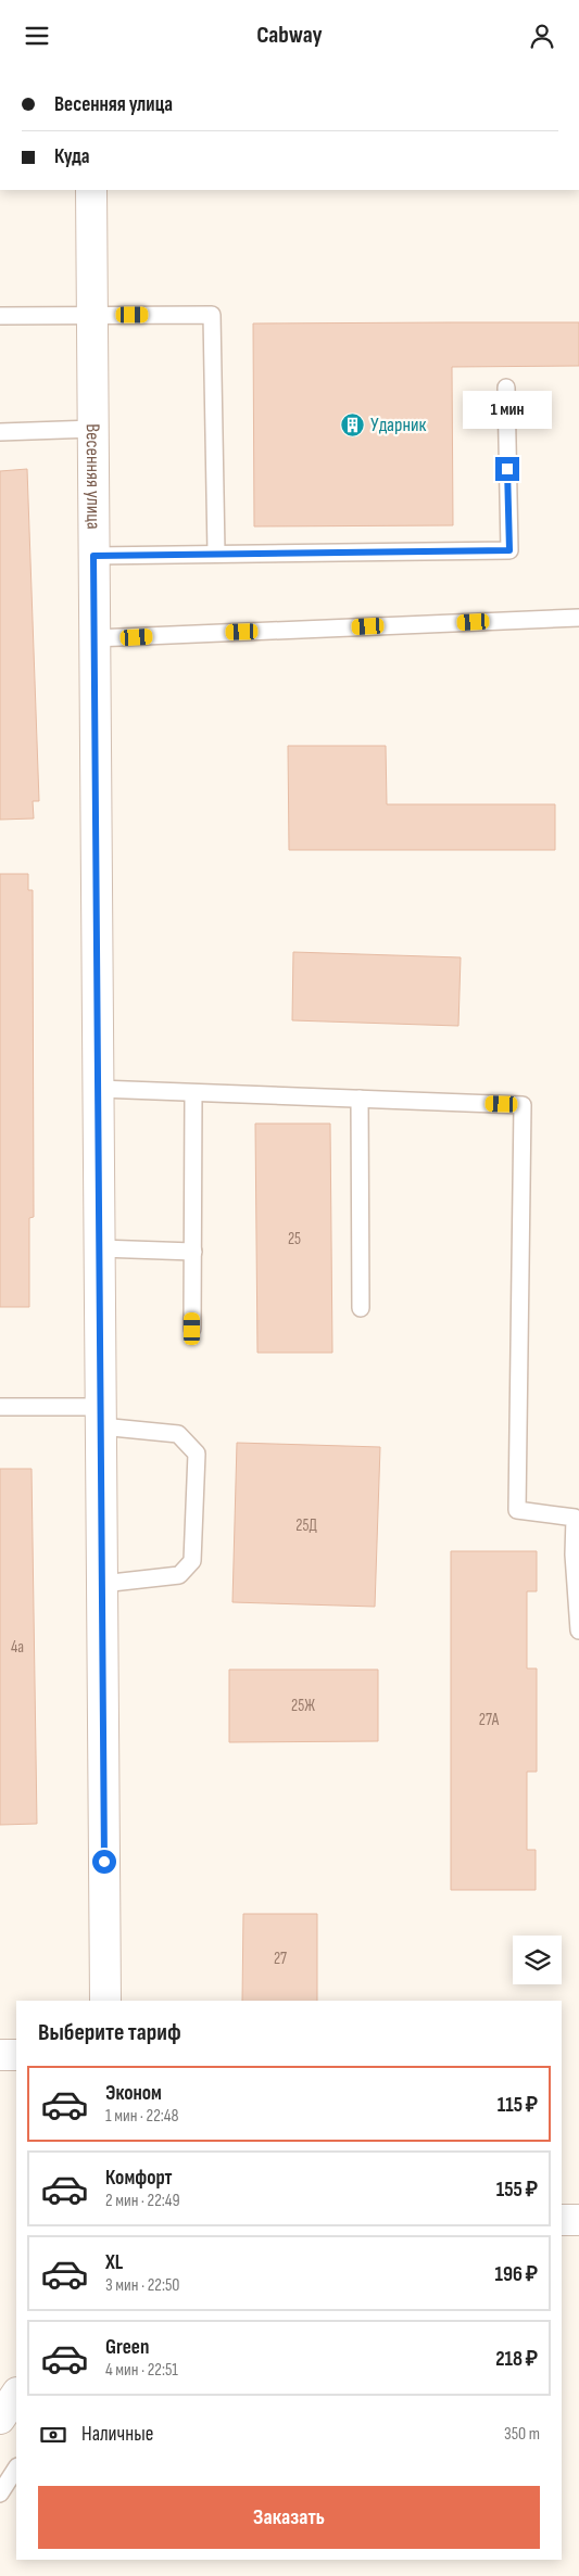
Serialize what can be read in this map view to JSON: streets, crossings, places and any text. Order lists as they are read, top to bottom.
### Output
{
  "streets": {
    "street": ["Весенняя улица"]
  },
  "places": {
    "building": ["Ударник"]
  },
  "house_numbers": [
    "25",
    "25Д",
    "4а",
    "25Ж",
    "27А",
    "27"
  ],
  "page": {
    "header": "Cabway",
    "banner": ["Весенняя улица", "Куда"],
    "bubble": "1 мин",
    "heading": "Выберите тариф",
    "list": [
      {
        "name": "Эконом",
        "note": "1 мин · 22:48",
        "value": "115 ₽"
      },
      {
        "name": "Комфорт",
        "note": "2 мин · 22:49",
        "value": "155 ₽"
      },
      {
        "name": "XL",
        "note": "3 мин · 22:50",
        "value": "196 ₽"
      },
      {
        "name": "Green",
        "note": "4 мин · 22:51",
        "value": "218 ₽"
      }
    ],
    "pay": ["Наличные", "350 m"],
    "buttons": "Заказать"
  }
}
